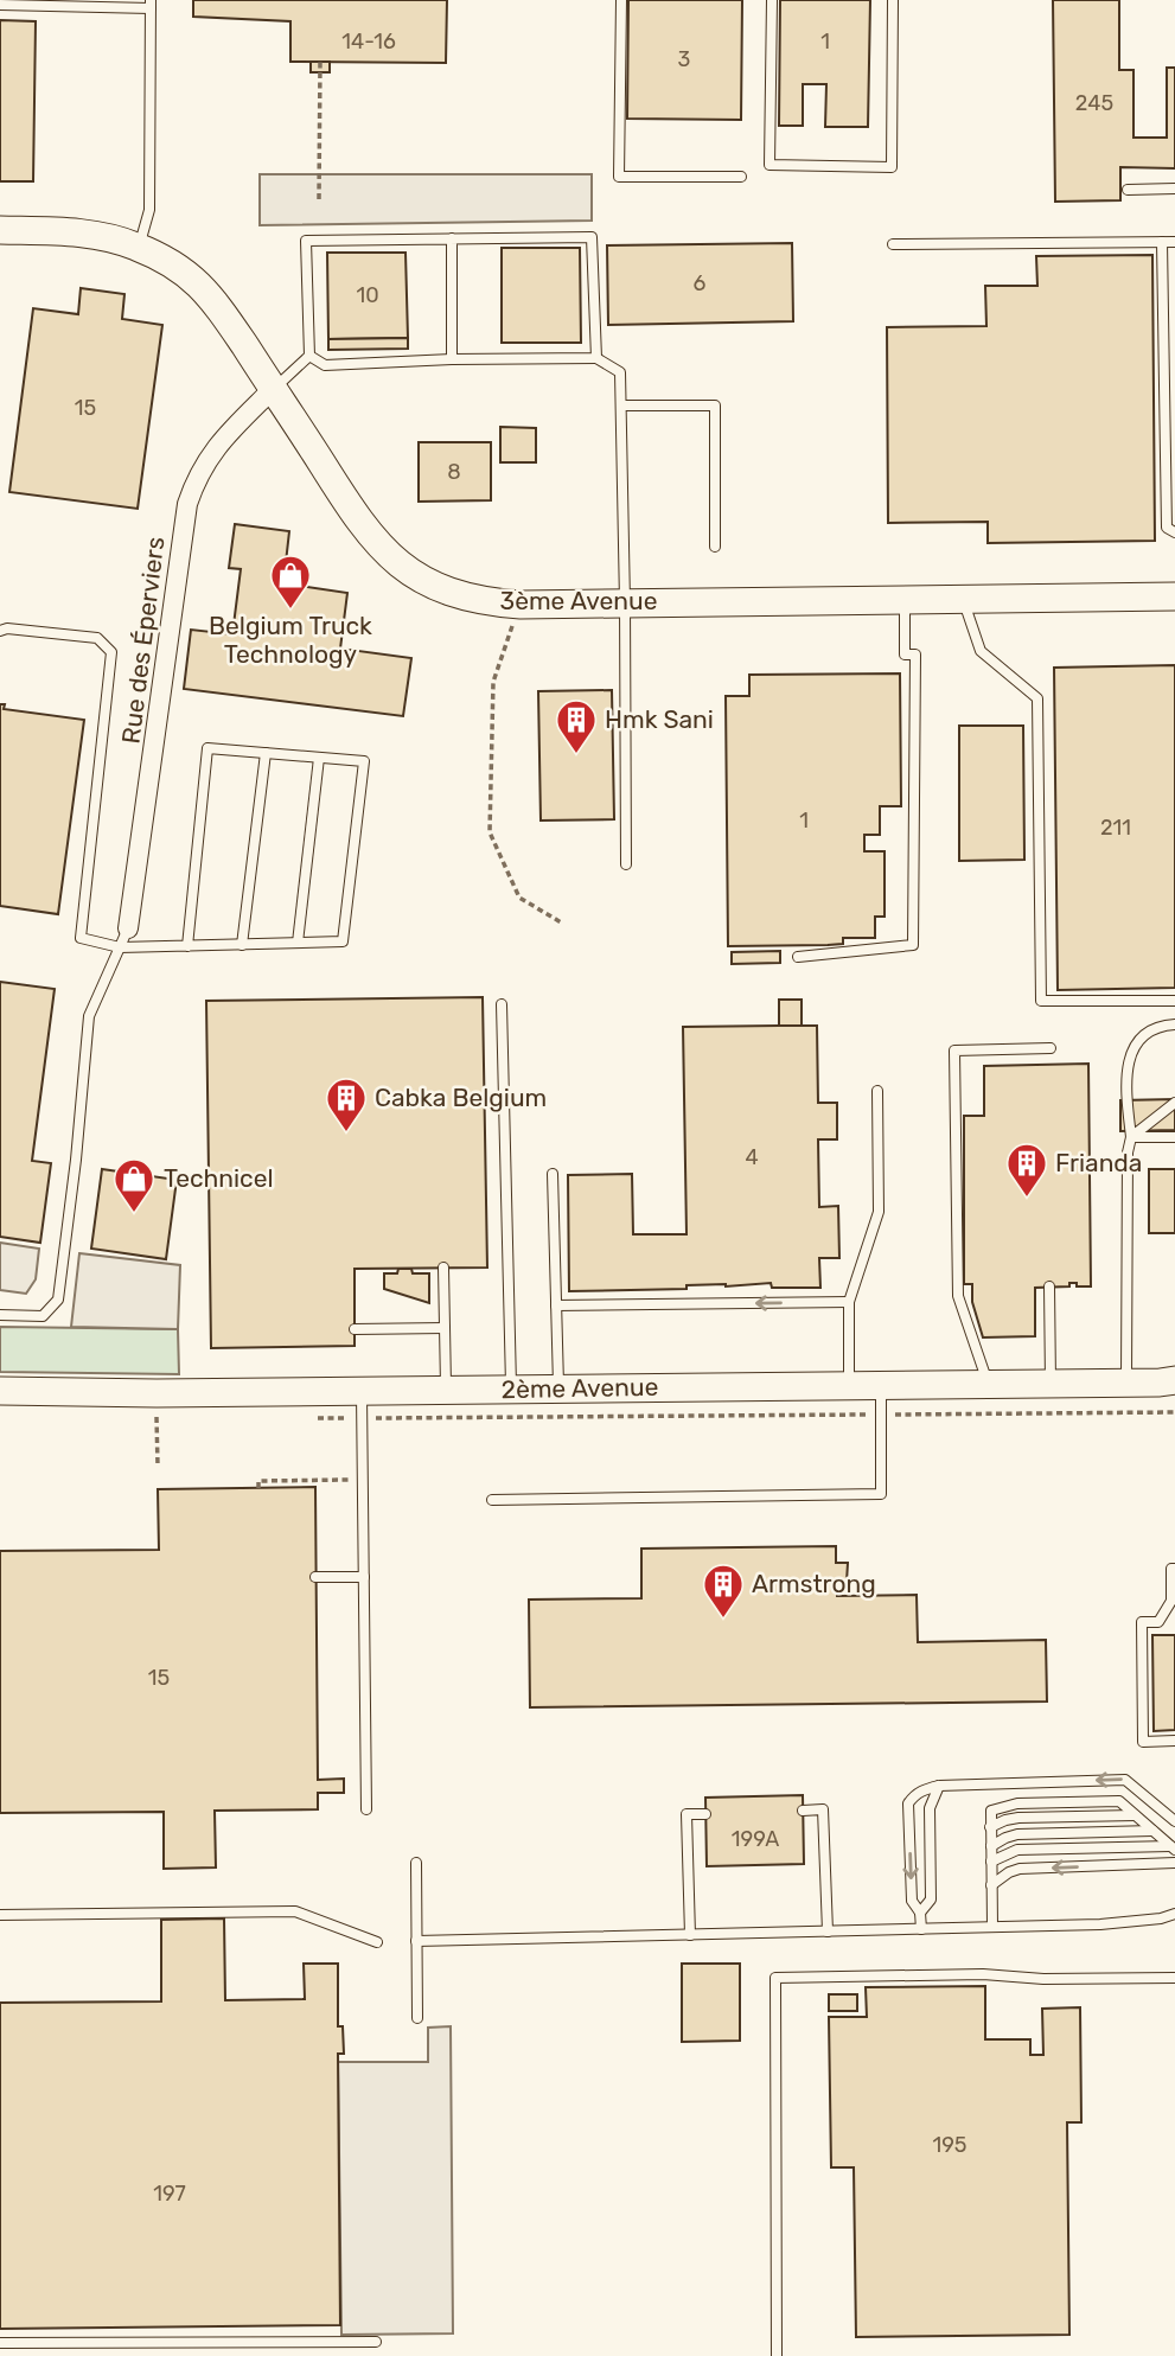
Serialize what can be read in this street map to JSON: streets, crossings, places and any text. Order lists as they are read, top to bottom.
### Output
{
  "streets": {
    "street": ["3ème Avenue", "Rue des Éperviers", "2ème Avenue"]
  },
  "crossings": [
    ["3ème Avenue", "Rue des Éperviers"]
  ],
  "places": {
    "shop": ["Belgium Truck Technology", "Technicel"],
    "building": [
      "Hmk Sani",
      "Cabka Belgium",
      "Frianda",
      "Armstrong"
    ]
  },
  "house_numbers": [
    "14-16",
    "1",
    "3",
    "245",
    "6",
    "10",
    "15",
    "8",
    "1",
    "211",
    "4",
    "15",
    "199A",
    "195",
    "197"
  ]
}
